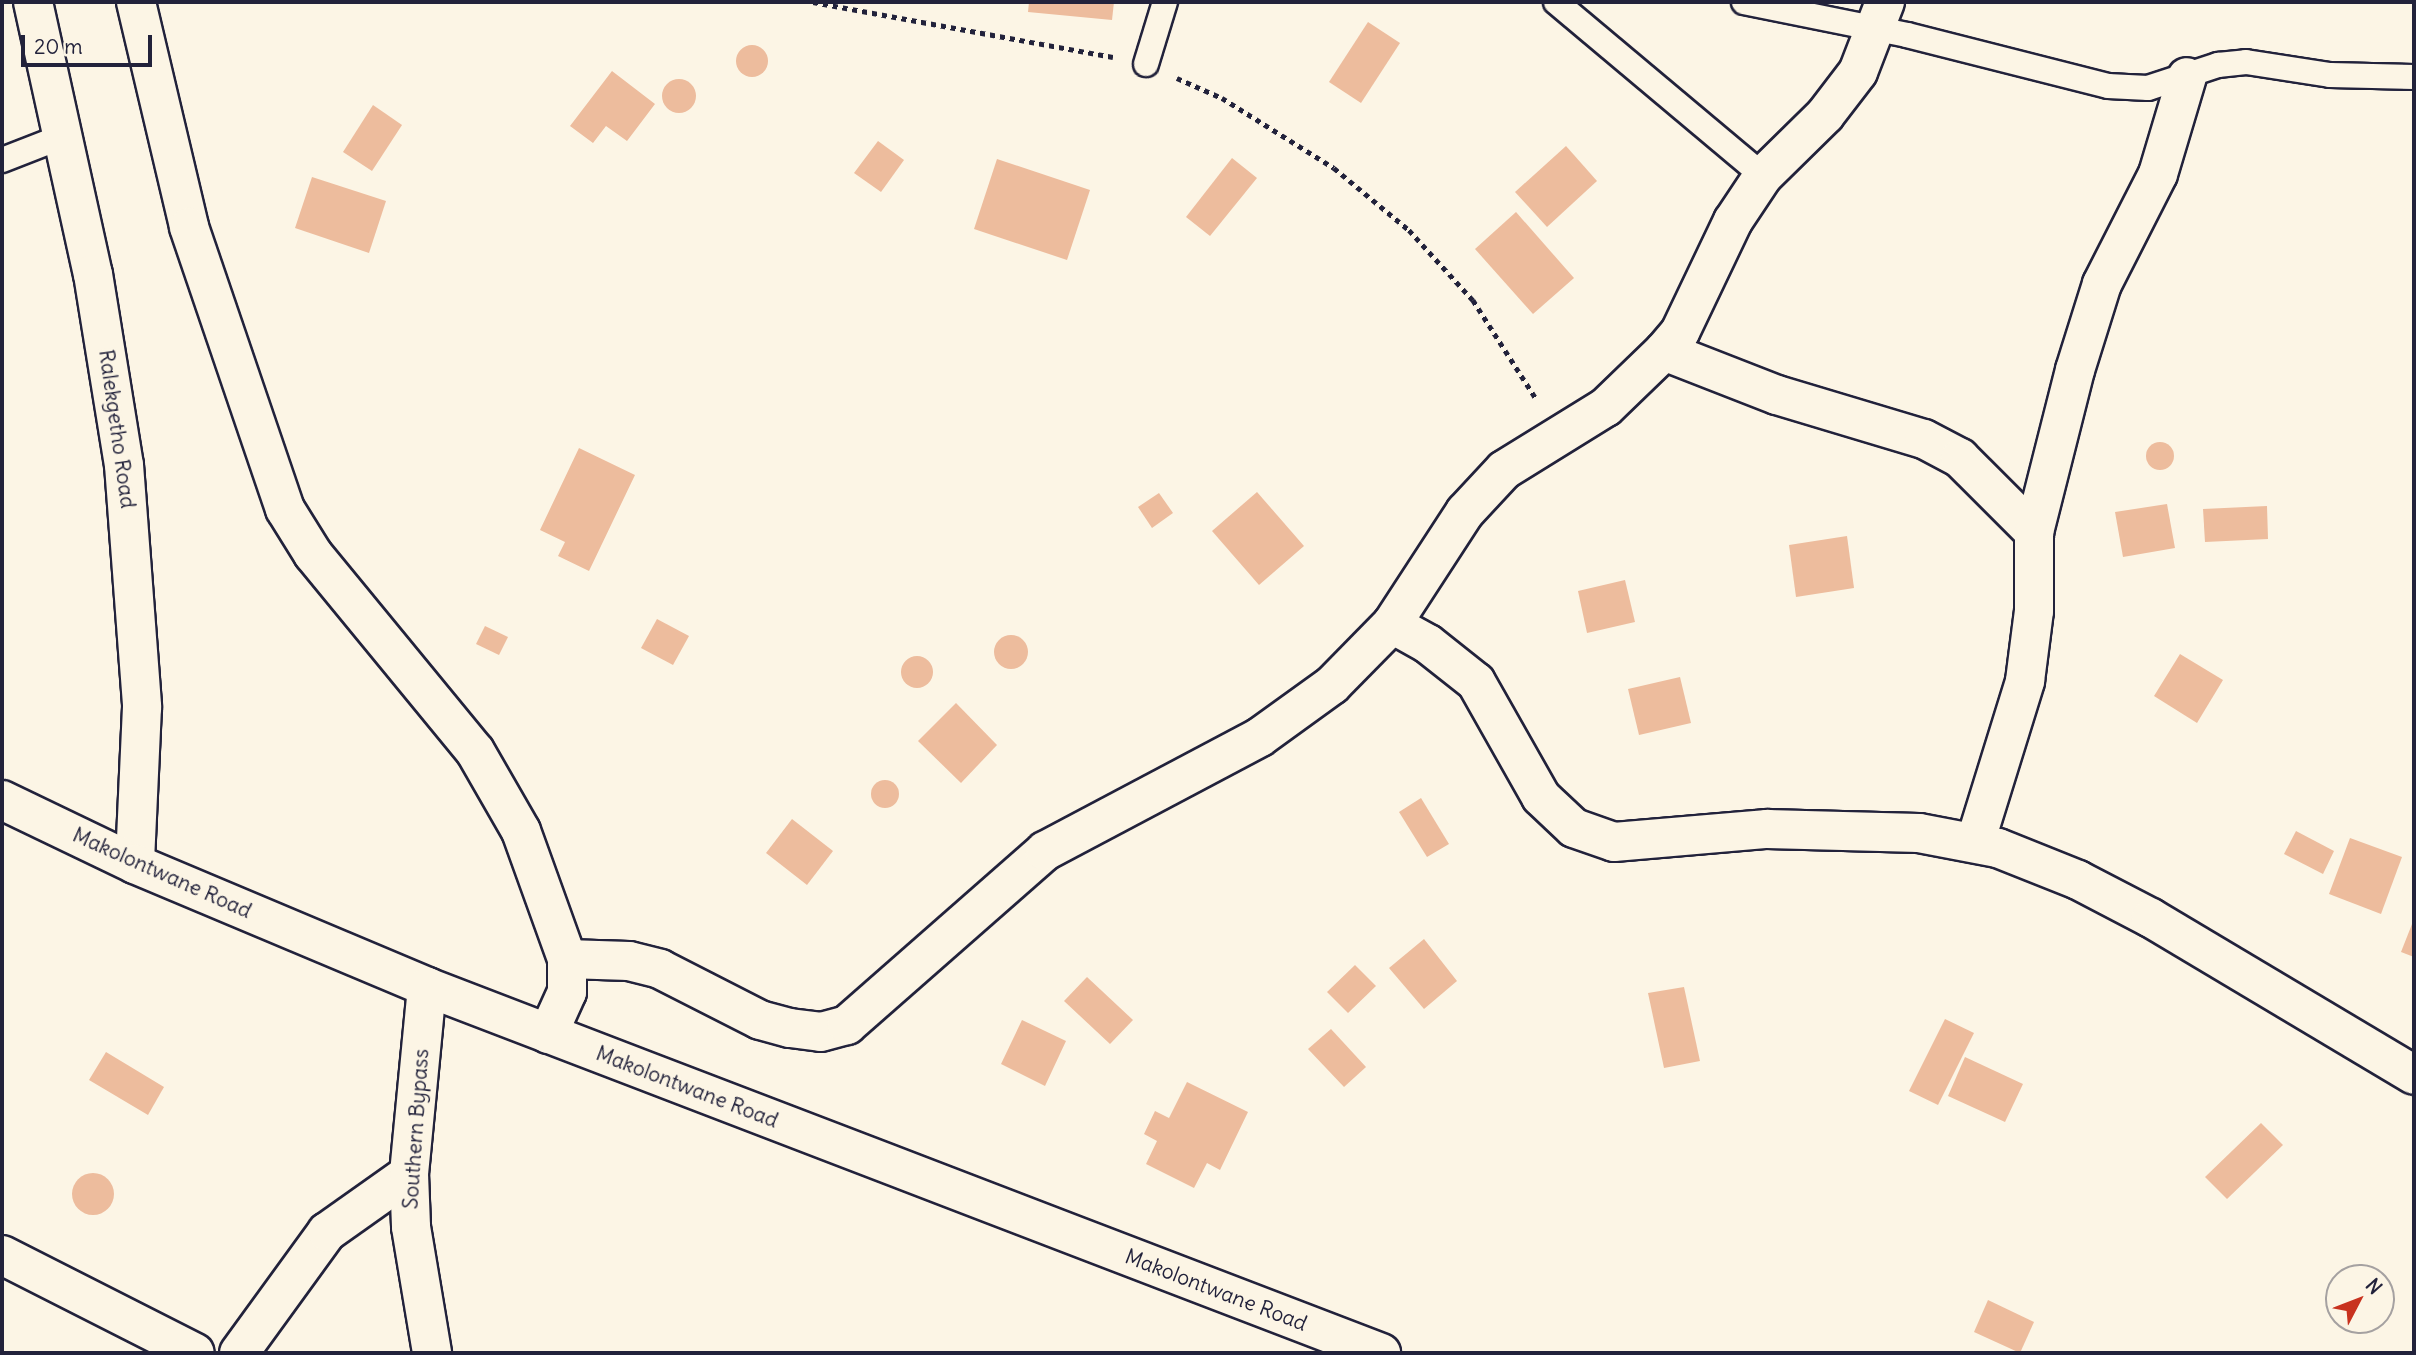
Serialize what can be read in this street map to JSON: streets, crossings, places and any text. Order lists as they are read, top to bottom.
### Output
{
  "streets": {
    "street": ["Ralekgetho Road", "Makolontwane Road", "Southern Bypass"]
  },
  "crossings": [
    ["Ralekgetho Road", "Makolontwane Road"],
    ["Makolontwane Road", "Southern Bypass"]
  ],
  "scale_bar": "20 m",
  "north": "top right"
}
